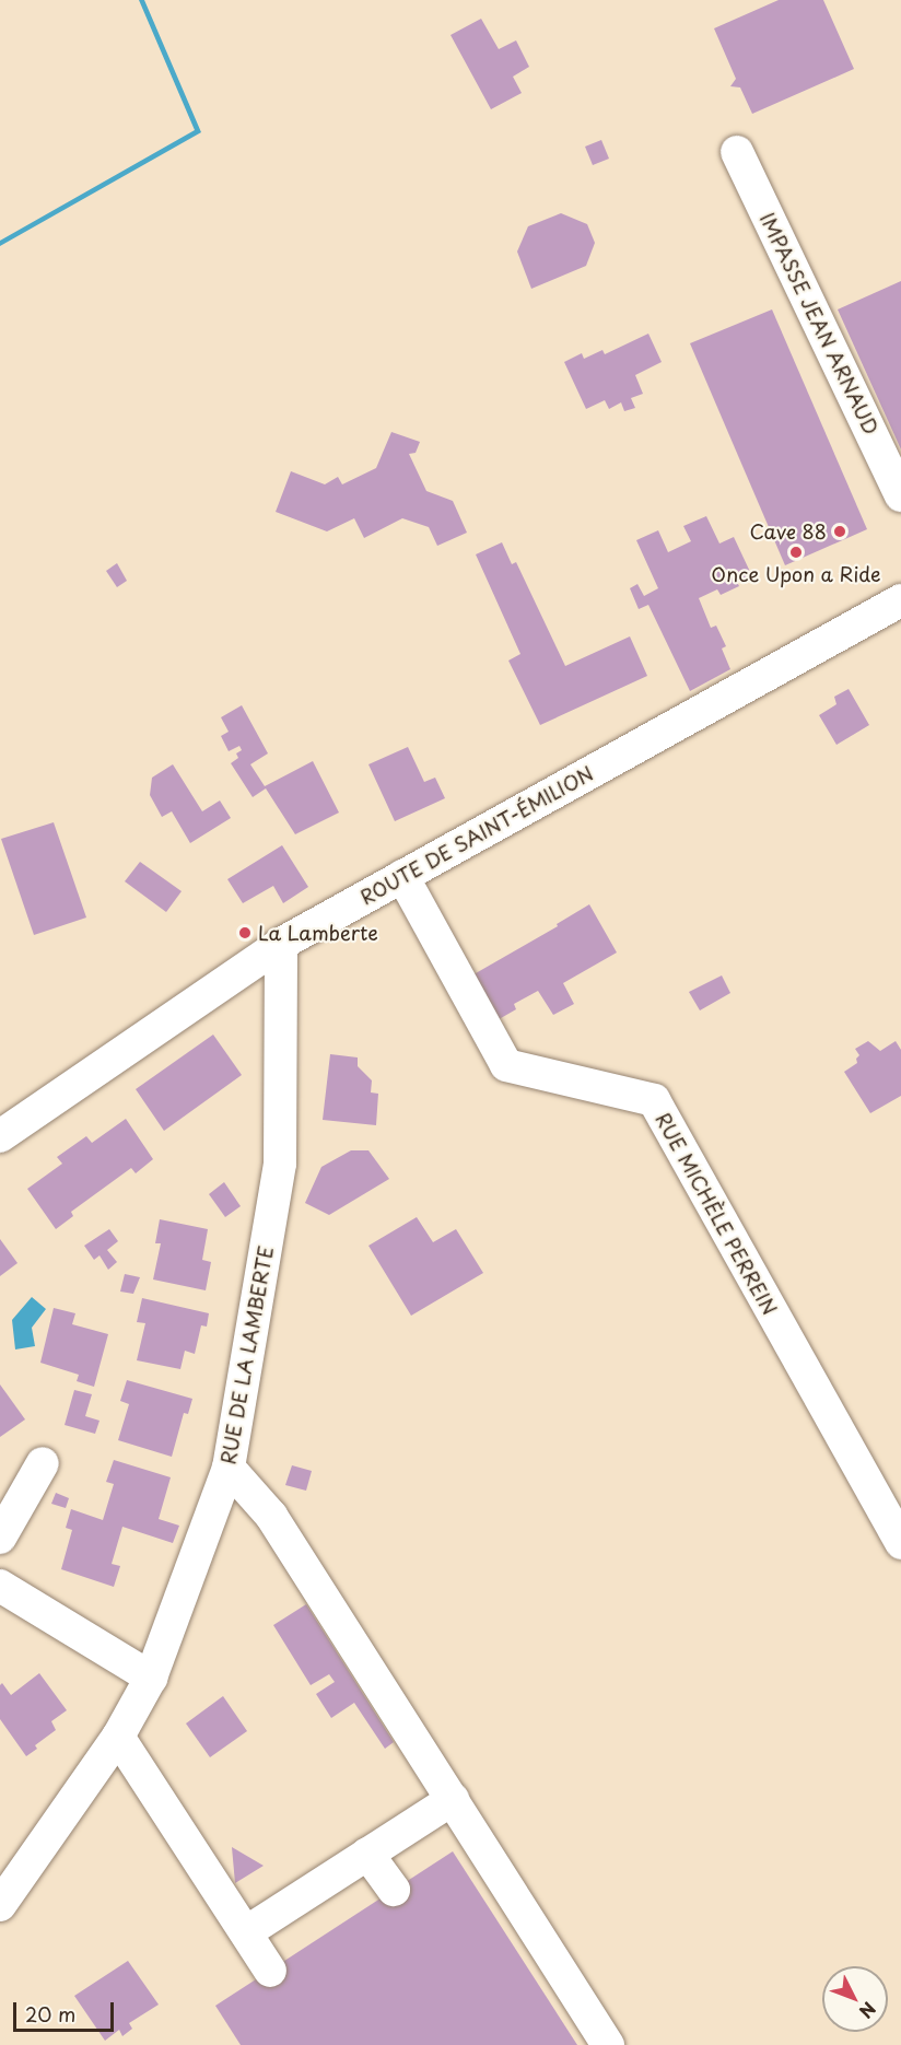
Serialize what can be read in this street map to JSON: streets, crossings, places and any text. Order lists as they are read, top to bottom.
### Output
{
  "streets": {
    "street": [
      "IMPASSE JEAN ARNAUD",
      "ROUTE DE SAINT-ÉMILION",
      "RUE MICHÈLE PERREIN",
      "RUE DE LA LAMBERTE"
    ]
  },
  "crossings": [
    ["ROUTE DE SAINT-ÉMILION", "RUE MICHÈLE PERREIN"],
    ["ROUTE DE SAINT-ÉMILION", "RUE DE LA LAMBERTE"]
  ],
  "places": ["Cave 88", "Once Upon a Ride", "La Lamberte"],
  "scale_bar": "20 m",
  "north": "bottom right"
}
